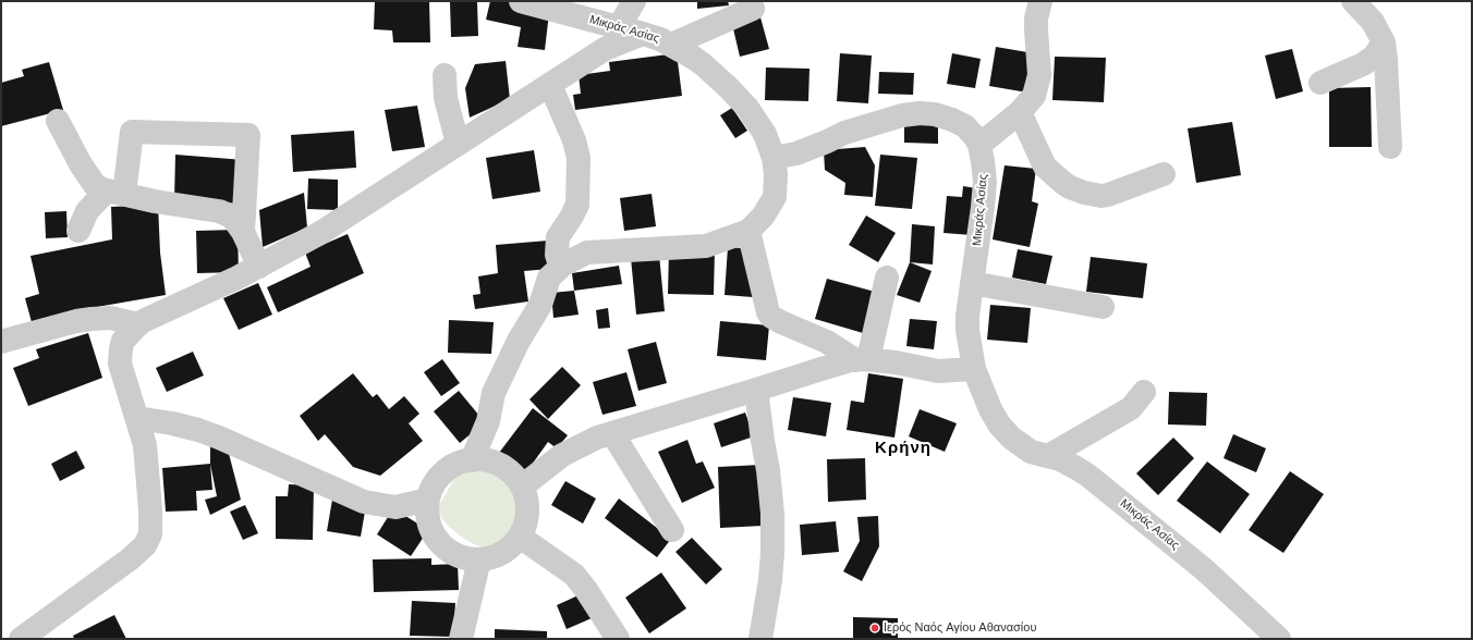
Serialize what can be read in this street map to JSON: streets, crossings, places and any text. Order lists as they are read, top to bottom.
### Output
{
  "streets": {
    "street": ["Μικράς Ασίας"]
  },
  "districts": ["Κρήνη"],
  "places": ["Ιερός Ναός Αγίου Αθανασίου"]
}
